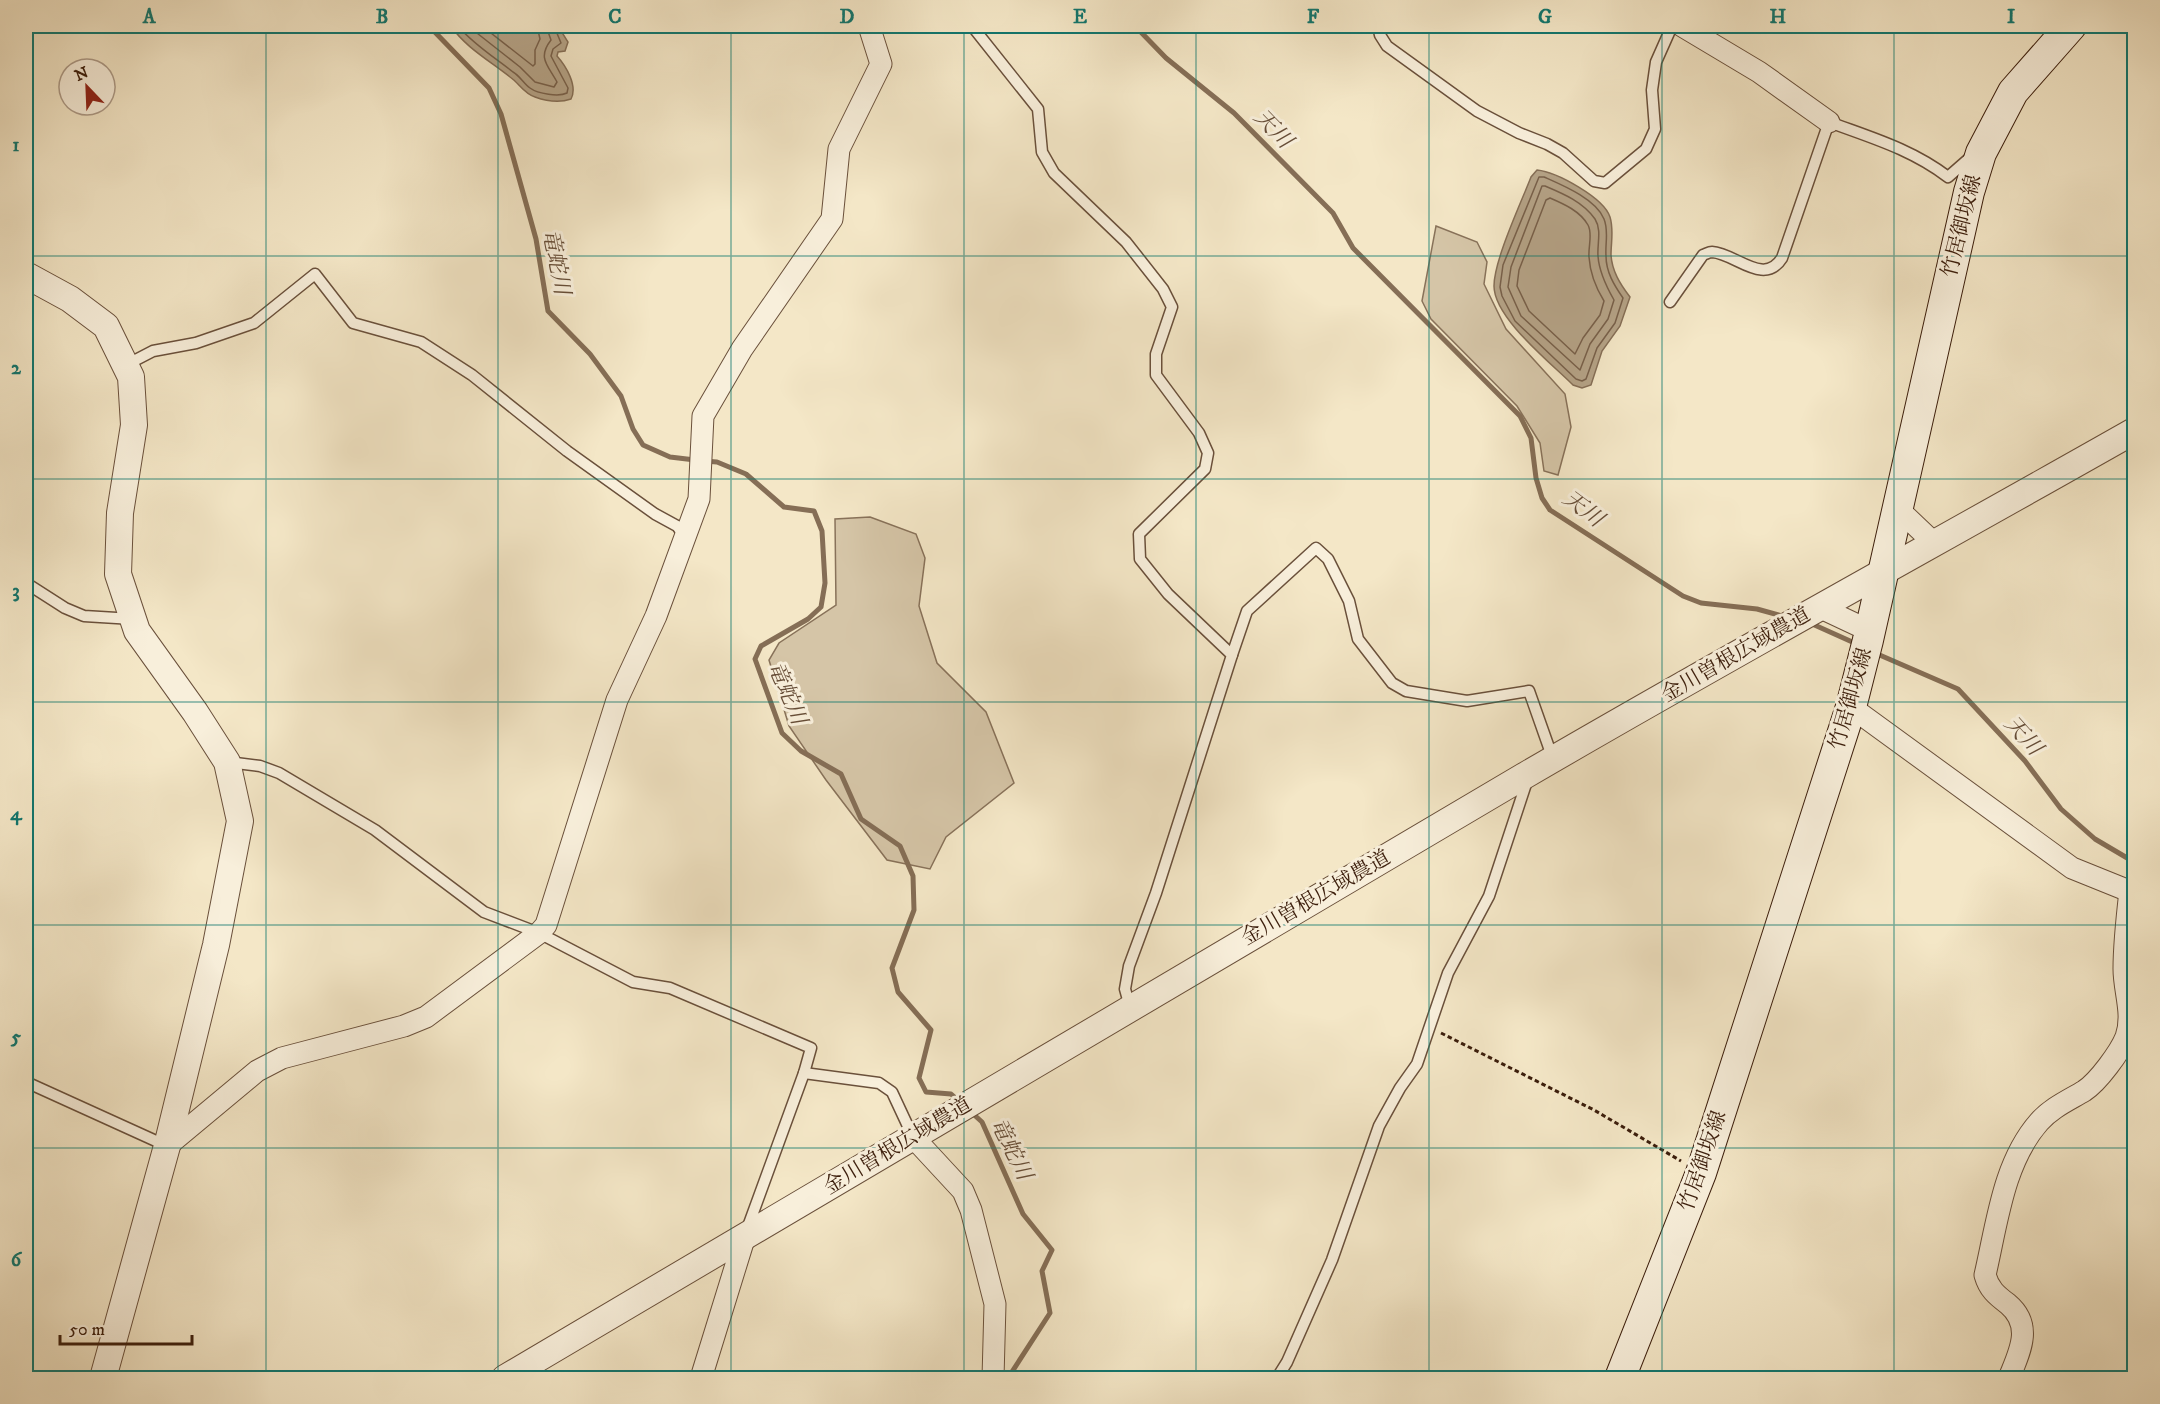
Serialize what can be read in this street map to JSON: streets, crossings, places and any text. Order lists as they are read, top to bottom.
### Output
{
  "streets": {
    "main road": ["竹居御坂線"],
    "street": ["金川曽根広域農道"]
  },
  "crossings": [
    ["竹居御坂線", "金川曽根広域農道"]
  ],
  "water": ["天川", "竜蛇川"],
  "scale_bar": "50 m",
  "north": "top left",
  "grid": {
    "columns": [
      "A",
      "B",
      "C",
      "D",
      "E",
      "F",
      "G",
      "H",
      "I"
    ],
    "rows": [
      "1",
      "2",
      "3",
      "4",
      "5",
      "6"
    ]
  }
}
